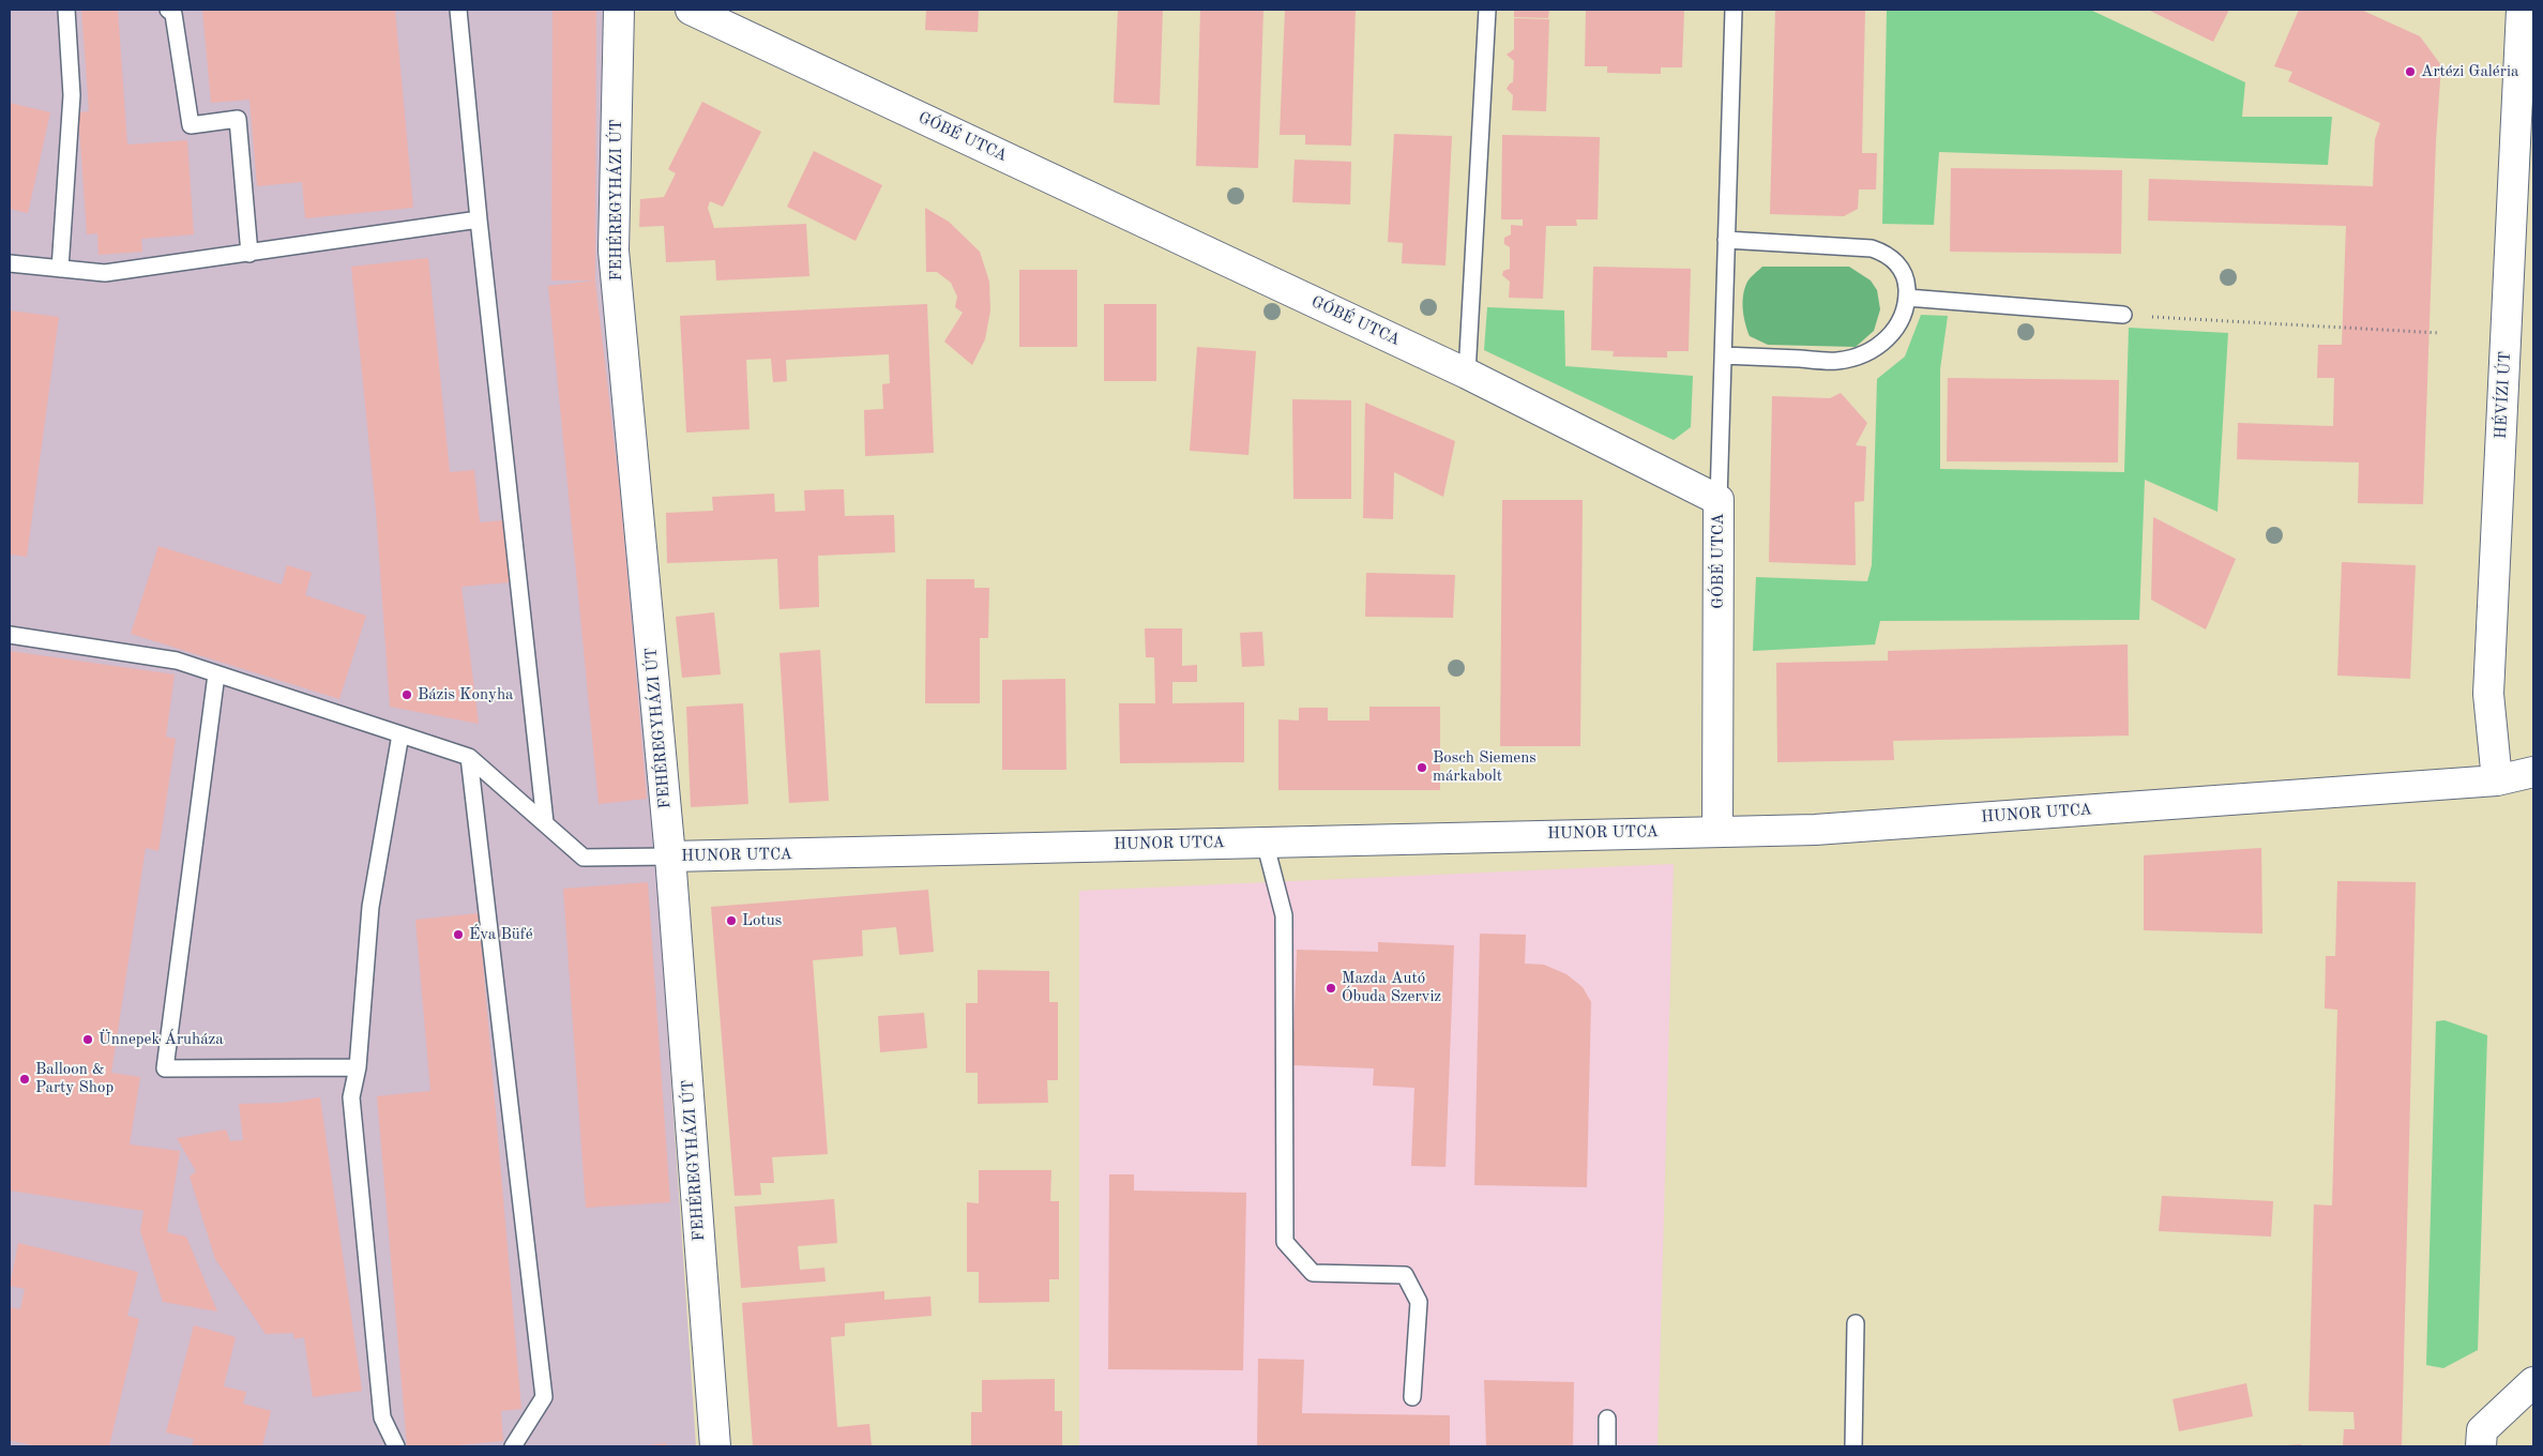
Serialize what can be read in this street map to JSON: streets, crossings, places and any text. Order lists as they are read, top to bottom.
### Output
{
  "streets": {
    "street": [
      "GÓBÉ UTCA",
      "FEHÉREGYHÁZI ÚT",
      "HÉVÍZI ÚT",
      "HUNOR UTCA"
    ]
  },
  "crossings": [
    ["GÓBÉ UTCA", "HUNOR UTCA"],
    ["FEHÉREGYHÁZI ÚT", "HUNOR UTCA"],
    ["HÉVÍZI ÚT", "HUNOR UTCA"]
  ],
  "places": [
    "Artézi Galéria",
    "Bázis Konyha",
    "Bosch Siemens márkabolt",
    "Lotus",
    "Éva Büfé",
    "Mazda Autó Óbuda Szerviz",
    "Ünnepek Áruháza",
    "Balloon & Party Shop"
  ]
}
